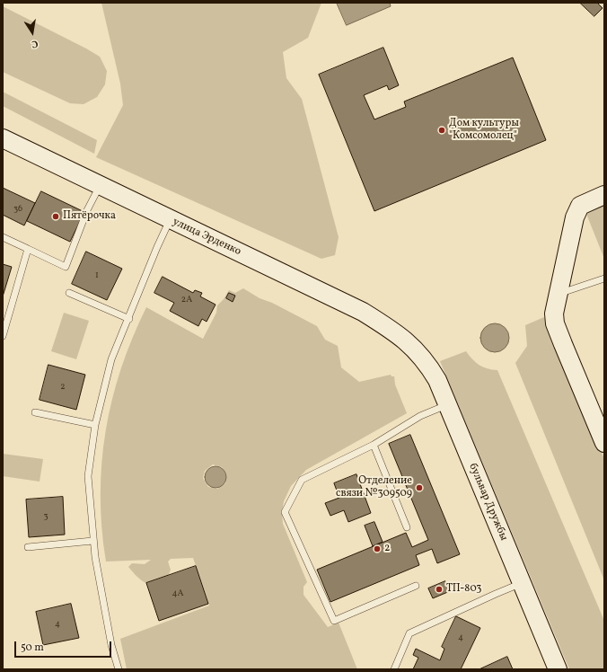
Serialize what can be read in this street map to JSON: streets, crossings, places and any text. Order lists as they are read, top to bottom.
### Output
{
  "streets": {
    "main road": ["улица Эрденко", "бульвар Дружбы"]
  },
  "crossings": [
    ["улица Эрденко", "бульвар Дружбы"]
  ],
  "places": [
    "Дом культуры \"Комсомолец\"",
    "Пятёрочка",
    "Отделение связи №309509",
    "2",
    "ТП-803"
  ],
  "house_numbers": [
    "36",
    "1",
    "2А",
    "2",
    "3",
    "4А",
    "4",
    "4"
  ],
  "scale_bar": "50 m",
  "north": "bottom"
}
